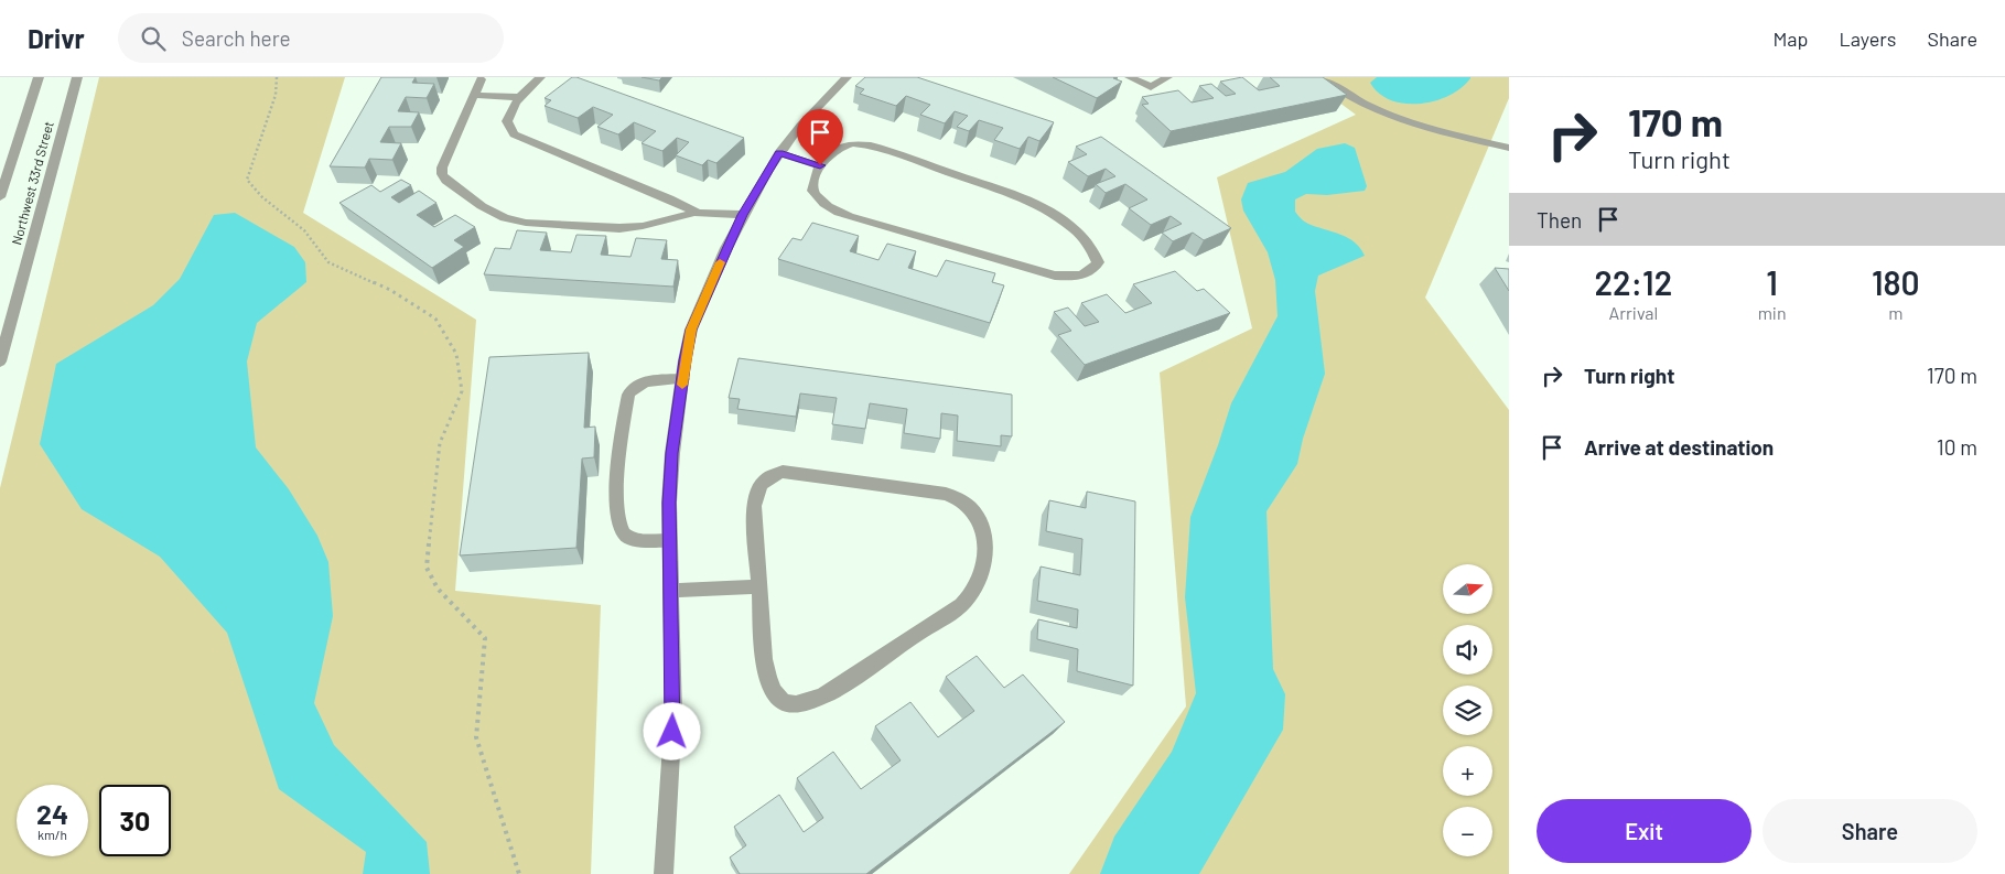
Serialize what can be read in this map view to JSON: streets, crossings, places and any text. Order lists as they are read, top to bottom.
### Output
{
  "streets": {
    "street": ["Northwest 33rd Street"]
  },
  "north": "right",
  "page": {
    "header": "Drivr",
    "search": "Search here",
    "nav": ["Map", "Layers", "Share"],
    "turn": ["170 m", "Turn right"],
    "then": "Then",
    "eta": [
      "22:12",
      "Arrival",
      "1",
      "min",
      "180",
      "m"
    ],
    "list": [
      {
        "name": "Turn right",
        "value": "170 m"
      },
      {
        "name": "Arrive at destination",
        "value": "10 m"
      }
    ],
    "map_buttons": ["+", "−"],
    "speed": "24 km/h",
    "limit": "30",
    "buttons": ["Exit", "Share"]
  }
}
